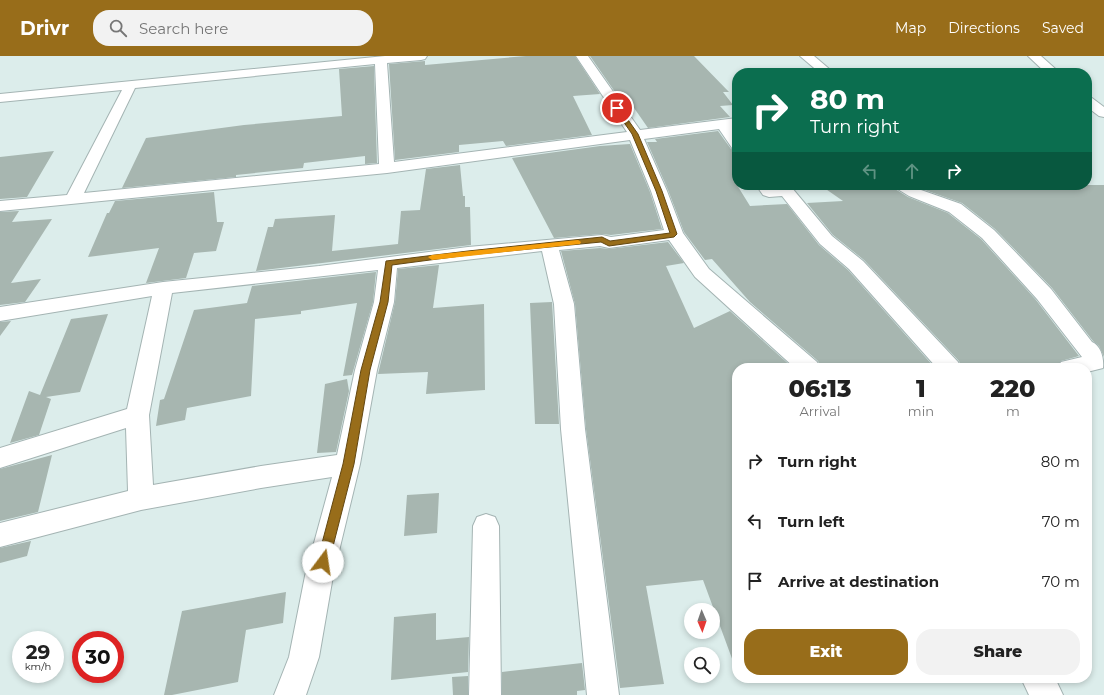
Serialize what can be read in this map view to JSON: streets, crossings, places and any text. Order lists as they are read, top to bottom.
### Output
{
  "north": "bottom",
  "page": {
    "header": "Drivr",
    "search": "Search here",
    "nav": ["Map", "Directions", "Saved"],
    "turn": ["80 m", "Turn right"],
    "eta": [
      "06:13",
      "Arrival",
      "1",
      "min",
      "220",
      "m"
    ],
    "list": [
      {
        "name": "Turn right",
        "value": "80 m"
      },
      {
        "name": "Turn left",
        "value": "70 m"
      },
      {
        "name": "Arrive at destination",
        "value": "70 m"
      }
    ],
    "buttons": ["Exit", "Share"],
    "speed": "29 km/h",
    "limit": "30"
  }
}
